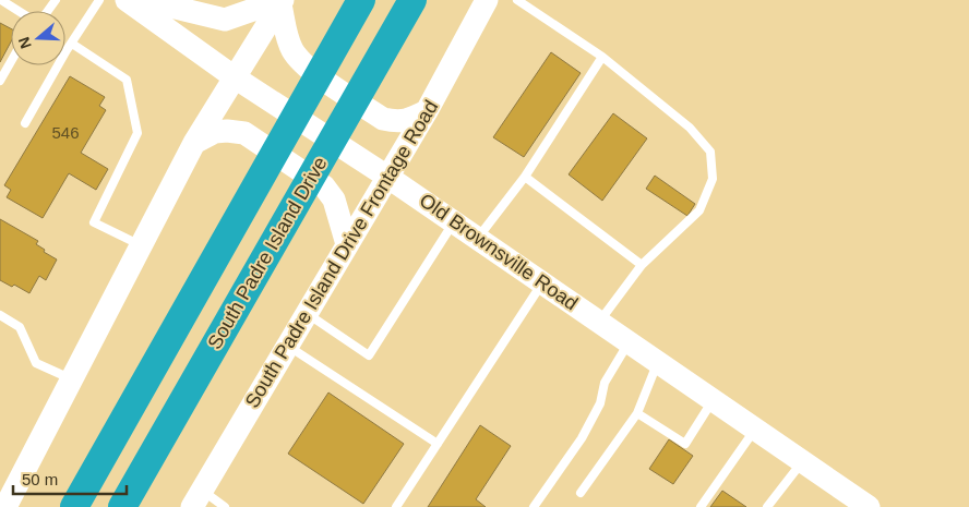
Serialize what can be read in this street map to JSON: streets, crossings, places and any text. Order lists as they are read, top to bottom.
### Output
{
  "streets": {
    "highway": ["South Padre Island Drive"],
    "main road": ["Old Brownsville Road", "South Padre Island Drive Frontage Road"]
  },
  "crossings": [
    ["Old Brownsville Road", "South Padre Island Drive Frontage Road"]
  ],
  "house_numbers": ["546"],
  "scale_bar": "50 m",
  "north": "left"
}
